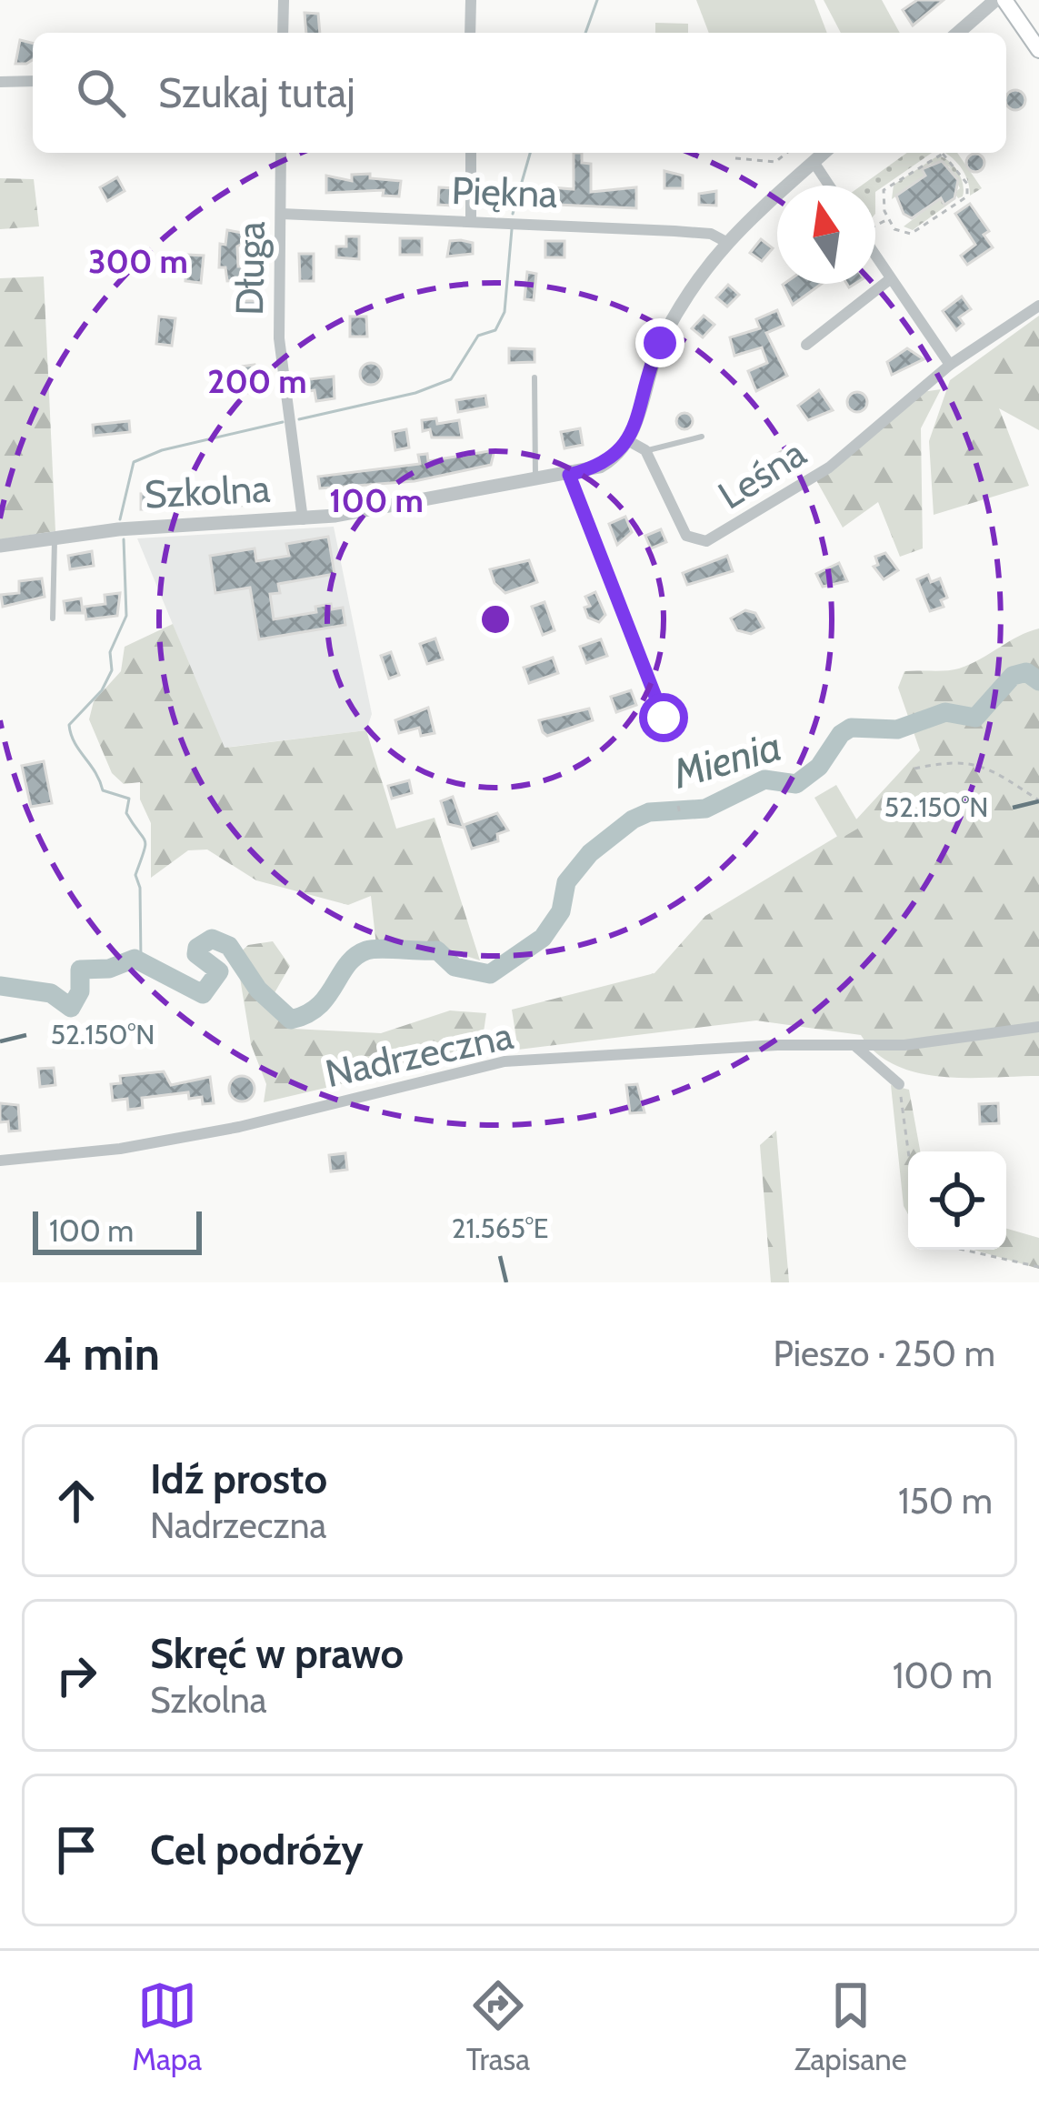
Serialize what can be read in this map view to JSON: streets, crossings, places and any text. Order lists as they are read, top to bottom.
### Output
{
  "streets": {
    "street": [
      "Piękna",
      "Długa",
      "Leśna",
      "Szkolna",
      "Nadrzeczna"
    ]
  },
  "crossings": [
    ["Piękna", "Długa"],
    ["Długa", "Szkolna"]
  ],
  "water": ["Mienia"],
  "scale_bar": "100 m",
  "north": "top",
  "page": {
    "search": "Szukaj tutaj",
    "scale": "100 m",
    "heading": ["4 min", "Pieszo · 250 m"],
    "list": [
      ["Idź prosto", "Nadrzeczna", "150 m"],
      ["Skręć w prawo", "Szkolna", "100 m"],
      "Cel podróży"
    ],
    "nav": ["Mapa", "Trasa", "Zapisane"]
  },
  "coordinates": ["52.150°N", "21.565°E"],
  "rings": ["300 m", "200 m", "100 m"]
}
